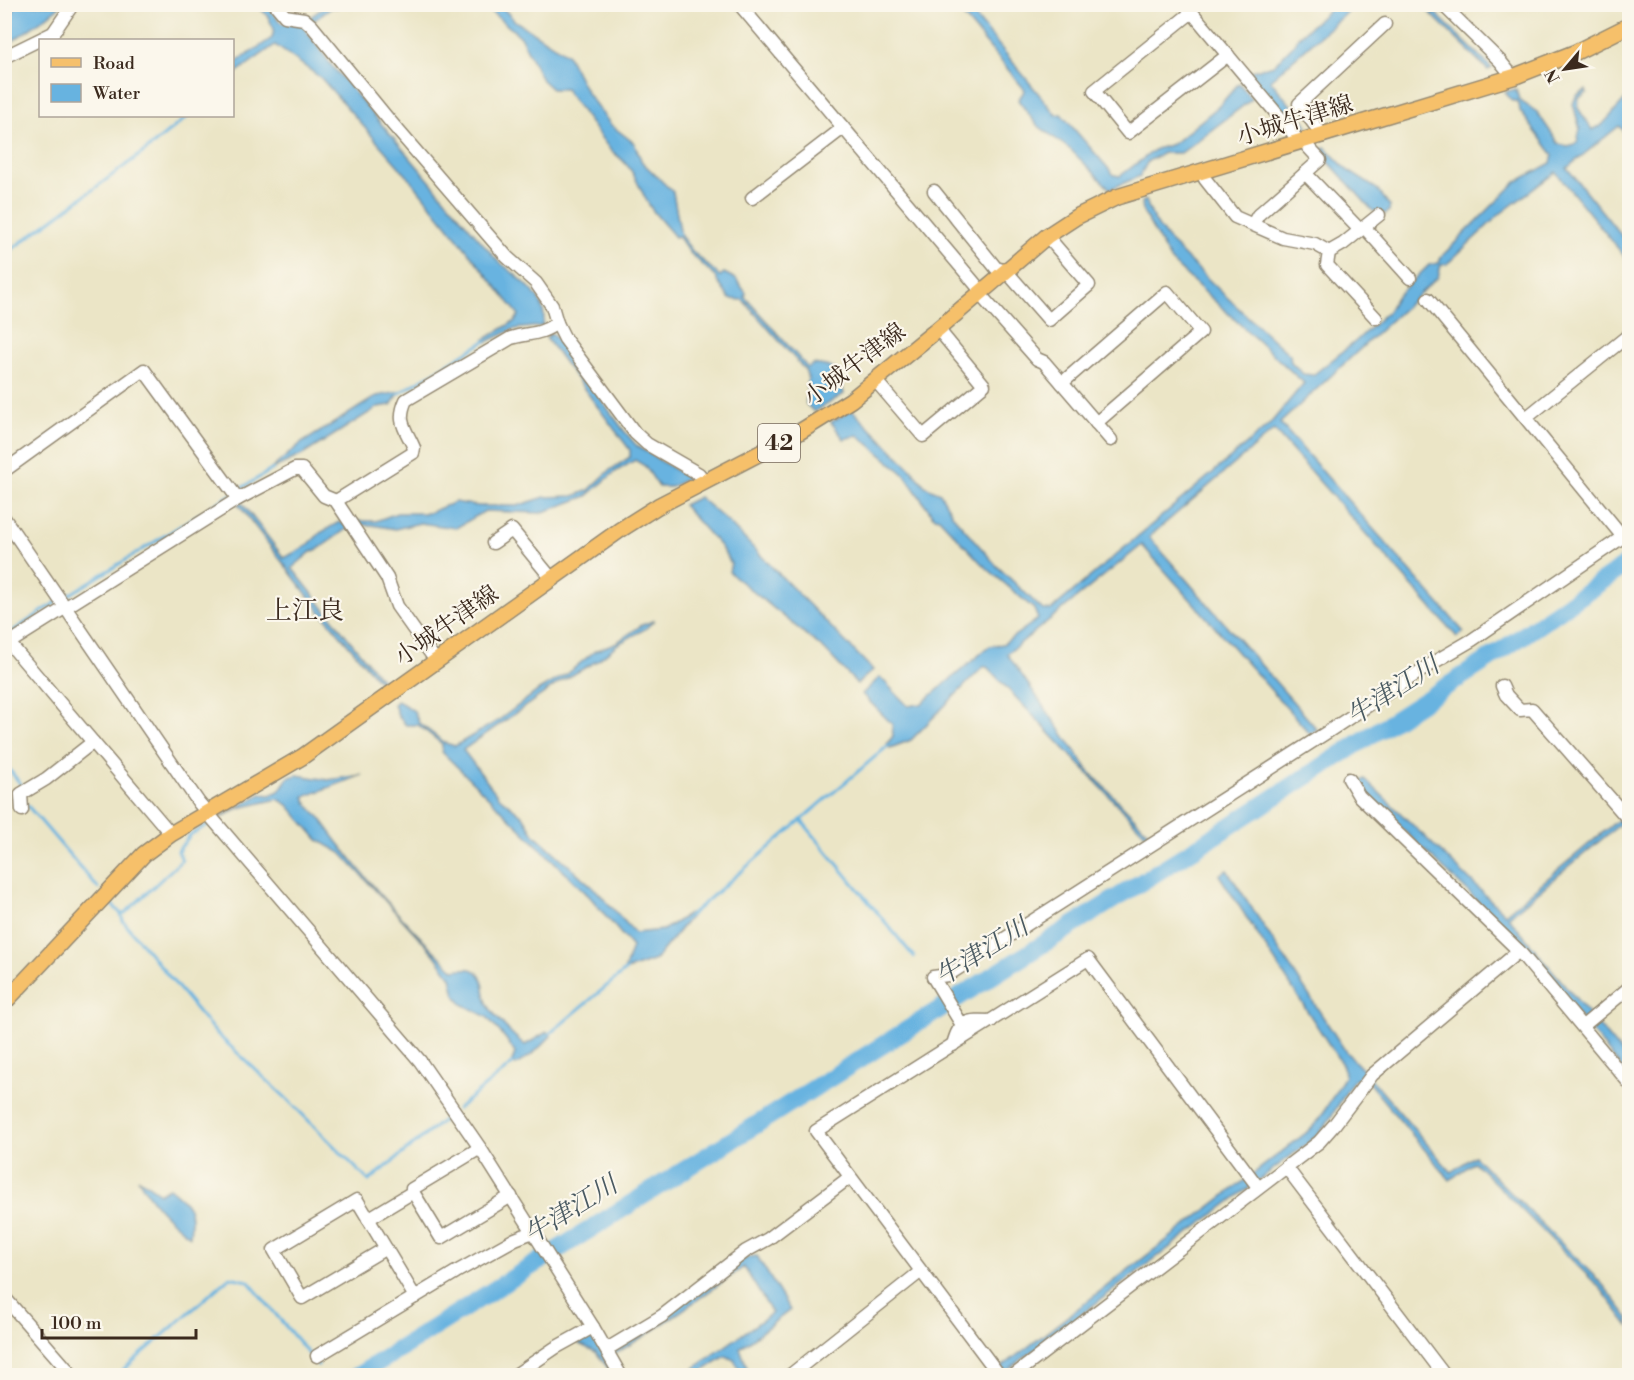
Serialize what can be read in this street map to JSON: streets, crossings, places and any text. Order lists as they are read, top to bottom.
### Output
{
  "streets": {
    "main road": ["小城牛津線", "42"]
  },
  "districts": ["上江良"],
  "water": ["牛津江川"],
  "legend": ["Road", "Water"],
  "scale_bar": "100 m",
  "north": "bottom left"
}
